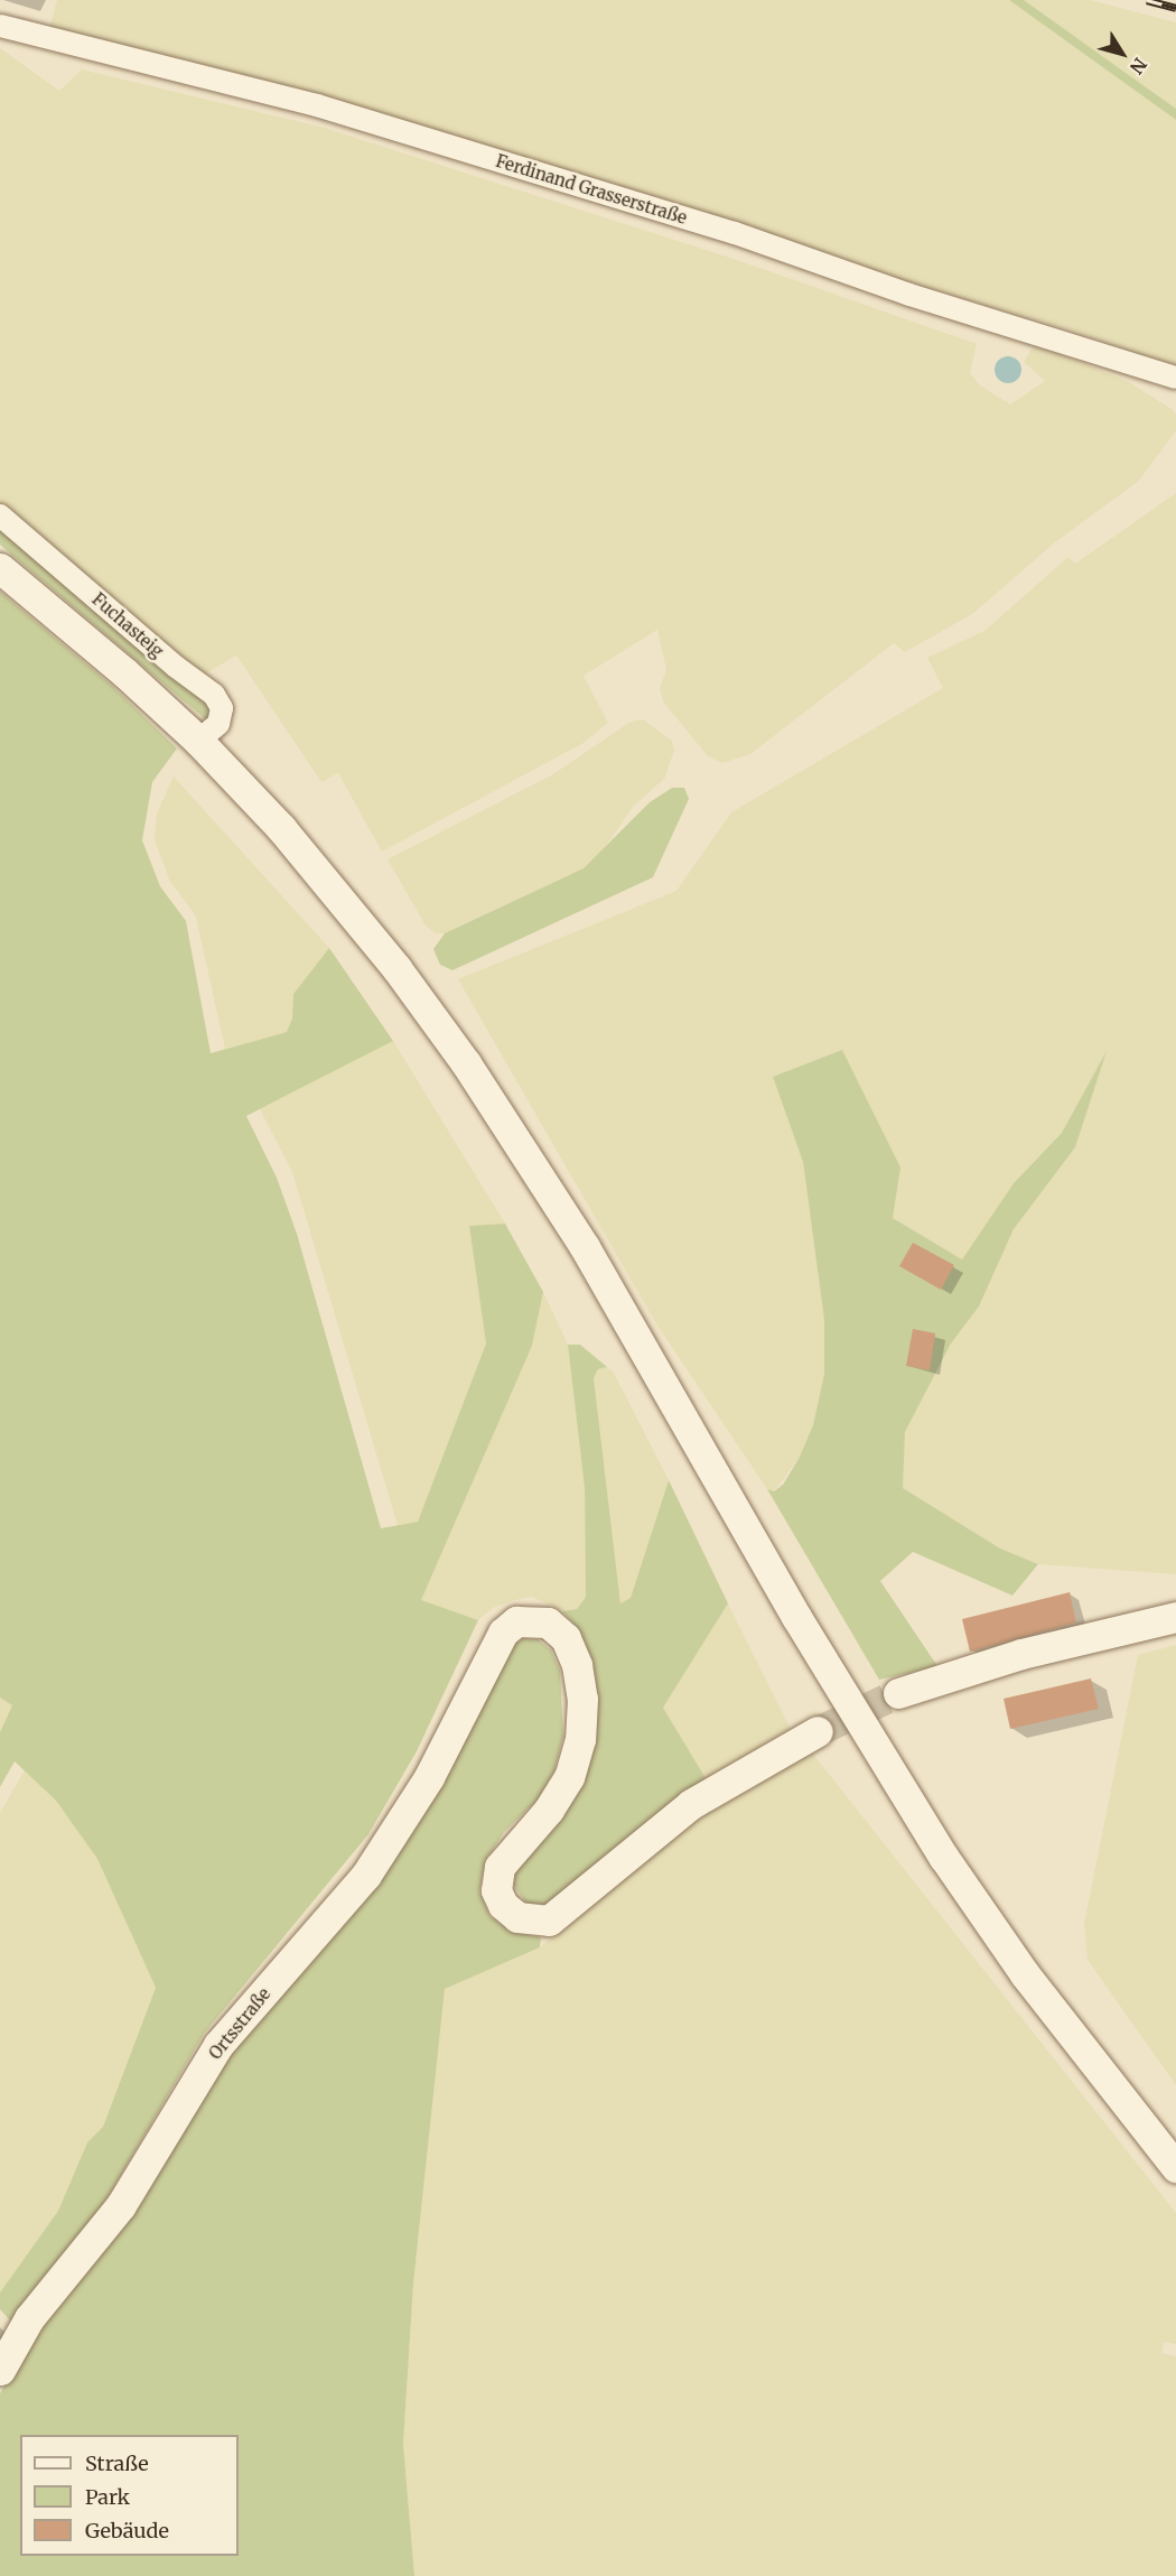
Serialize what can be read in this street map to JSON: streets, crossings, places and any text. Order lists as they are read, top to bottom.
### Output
{
  "streets": {
    "main road": ["Ortsstraße"],
    "street": ["Ferdinand Grasserstraße", "Fuchasteig"]
  },
  "legend": ["Straße", "Park", "Gebäude"],
  "north": "bottom right"
}
